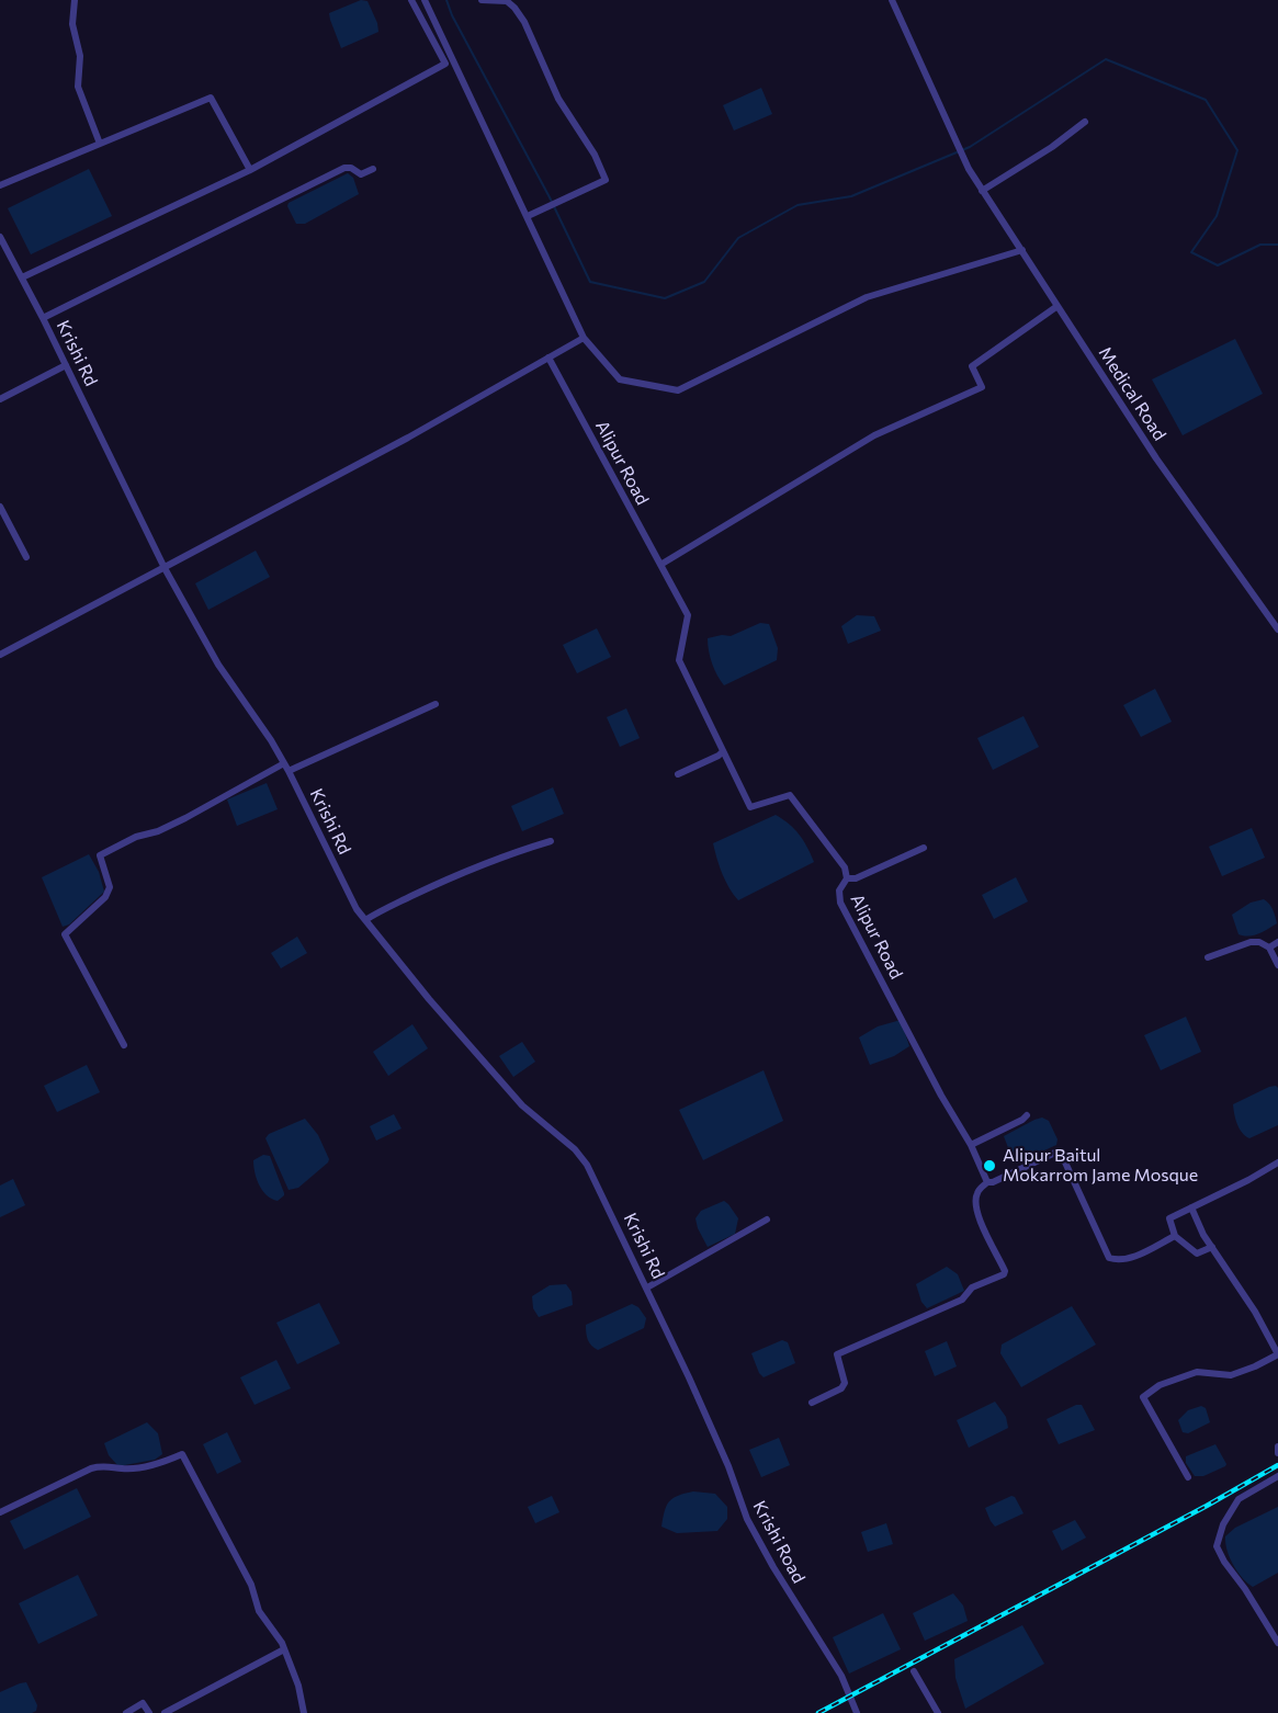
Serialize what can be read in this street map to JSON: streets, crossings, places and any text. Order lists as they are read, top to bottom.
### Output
{
  "streets": {
    "street": [
      "Krishi Rd",
      "Medical Road",
      "Alipur Road",
      "Krishi Road"
    ]
  },
  "crossings": [
    ["Krishi Rd", "Krishi Road"]
  ],
  "places": ["Alipur Baitul Mokarrom Jame Mosque"]
}
